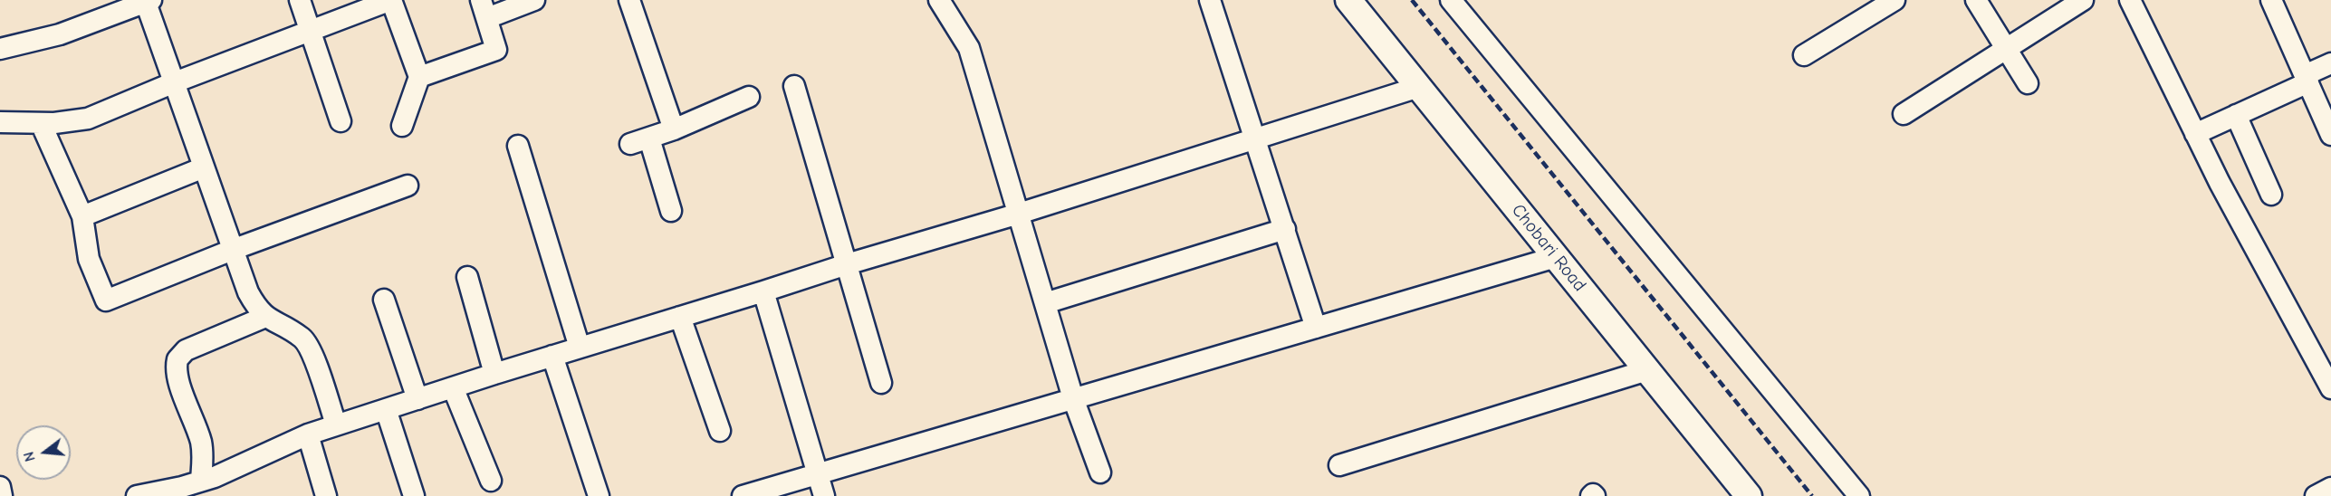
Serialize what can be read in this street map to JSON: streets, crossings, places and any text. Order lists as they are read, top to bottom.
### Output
{
  "streets": {
    "street": ["Chobari Road"]
  },
  "north": "left"
}
